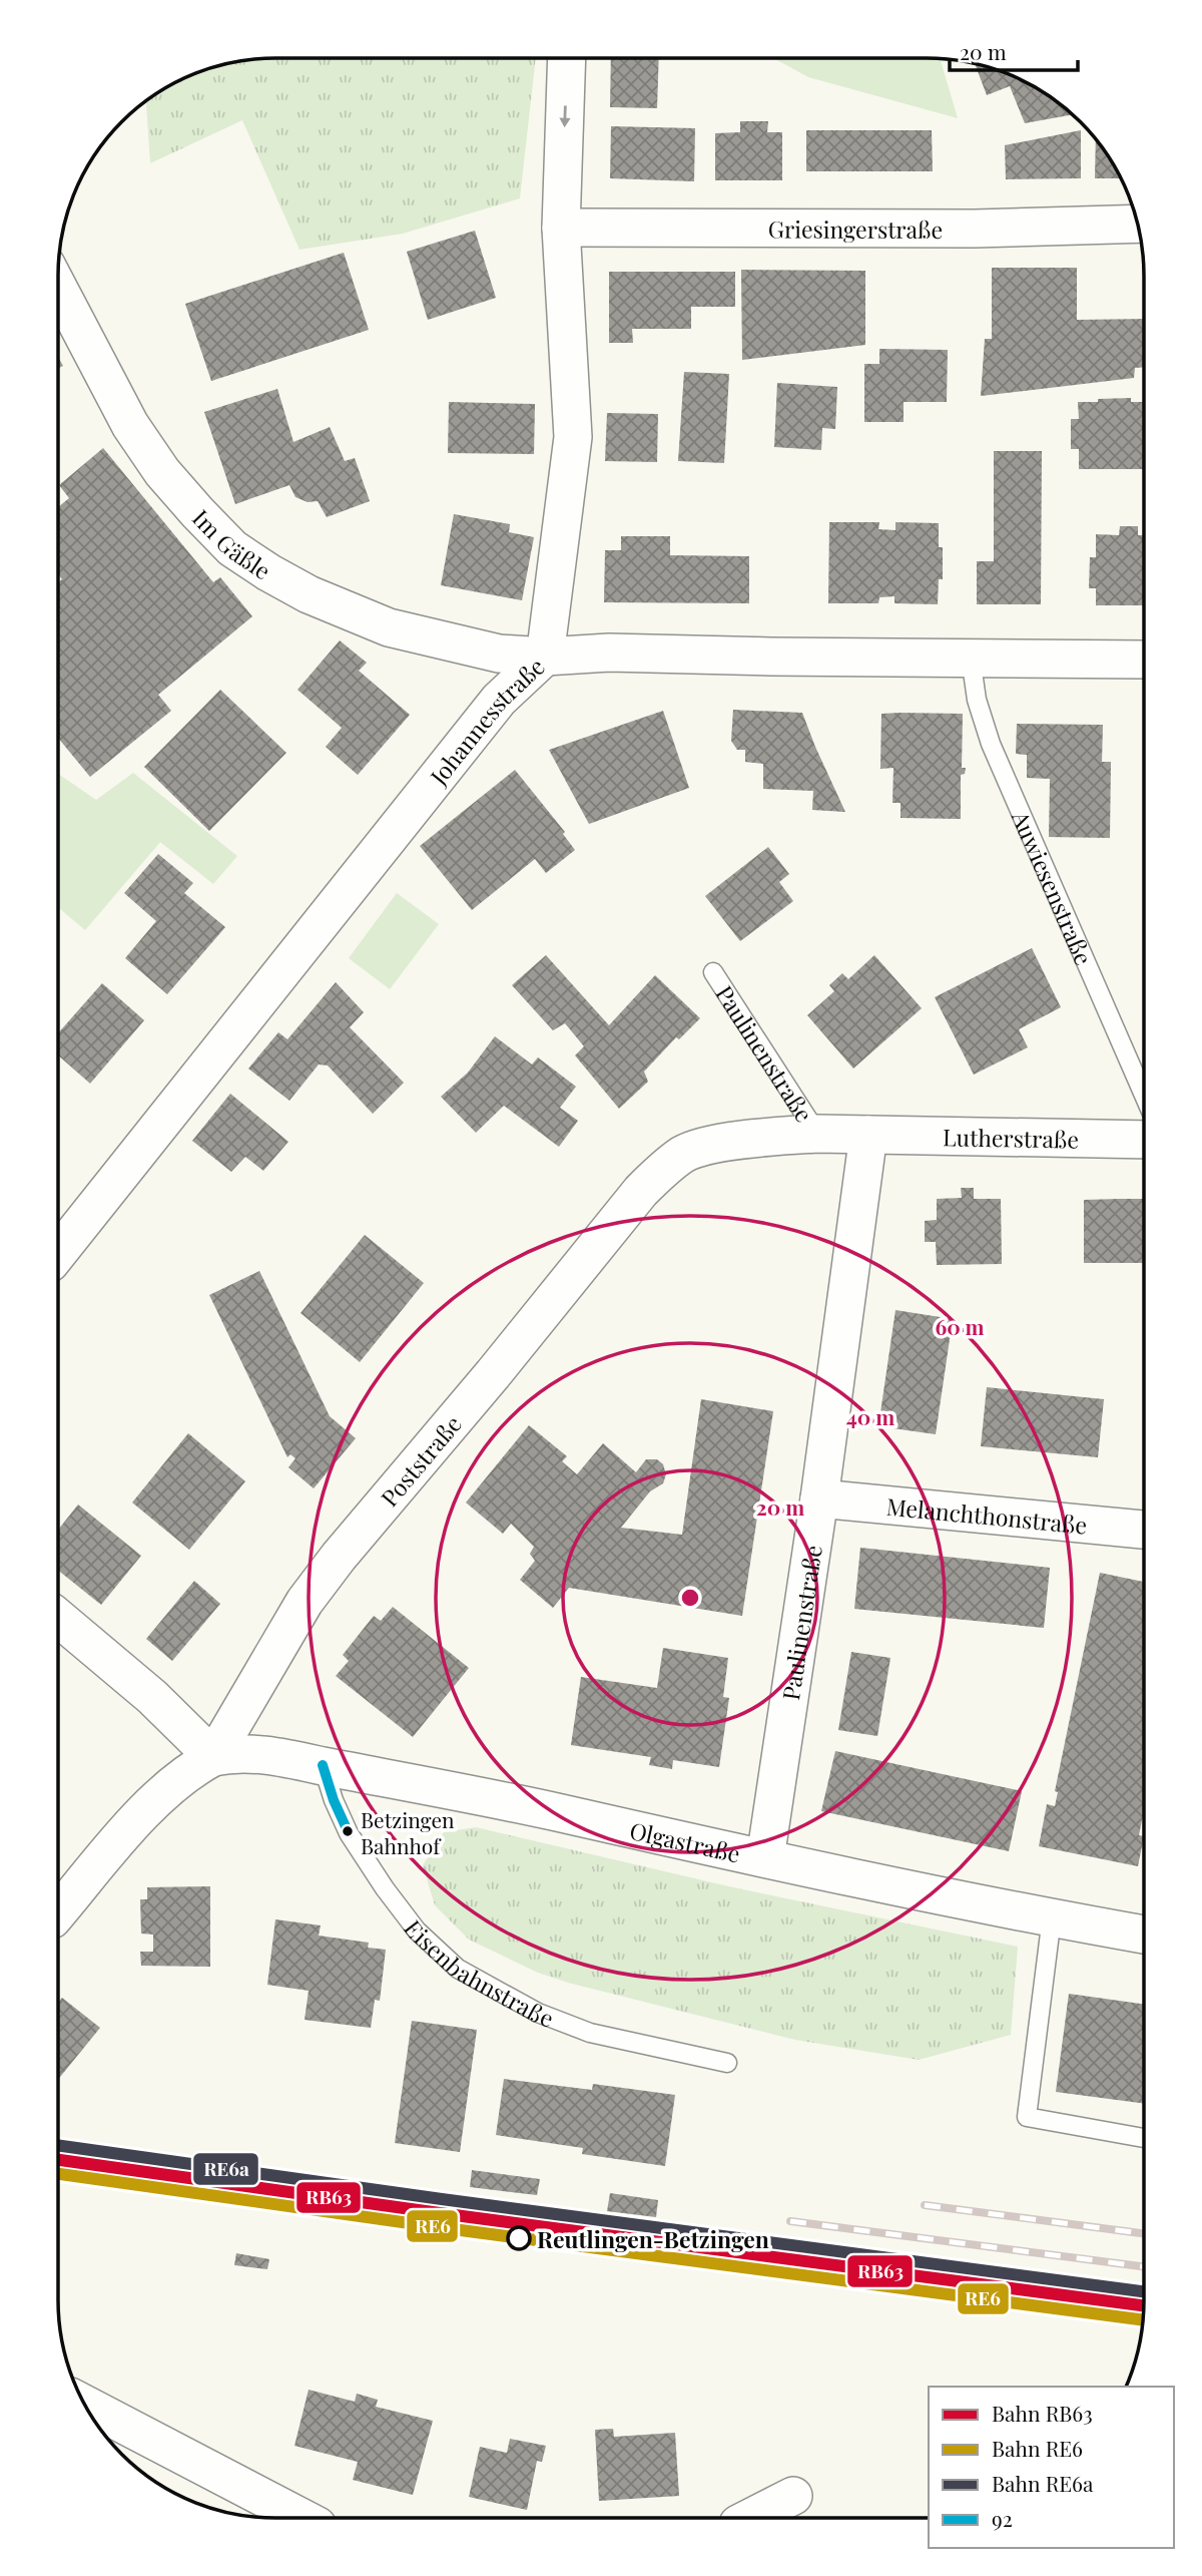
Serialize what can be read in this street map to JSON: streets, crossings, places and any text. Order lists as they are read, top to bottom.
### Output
{
  "streets": {
    "street": [
      "Griesingerstraße",
      "Im Gäßle",
      "Johannesstraße",
      "Paulinenstraße",
      "Lutherstraße",
      "Poststraße",
      "Melanchthonstraße",
      "Olgastraße"
    ],
    "lane": ["Auwiesenstraße", "Eisenbahnstraße"]
  },
  "crossings": [
    ["Griesingerstraße", "Johannesstraße"],
    ["Im Gäßle", "Johannesstraße"],
    ["Paulinenstraße", "Lutherstraße"],
    ["Paulinenstraße", "Poststraße"],
    ["Paulinenstraße", "Melanchthonstraße"],
    ["Paulinenstraße", "Olgastraße"],
    ["Lutherstraße", "Poststraße"],
    ["Poststraße", "Olgastraße"],
    ["Olgastraße", "Eisenbahnstraße"]
  ],
  "places": ["Betzingen Bahnhof", "Reutlingen-Betzingen"],
  "lines": [
    "transit line 92",
    "rail line RE6a",
    "rail line RB63",
    "rail line RE6"
  ],
  "legend": [
    "Bahn RB63",
    "Bahn RE6",
    "Bahn RE6a",
    "92"
  ],
  "scale_bar": "20 m",
  "rings": ["60 m", "40 m", "20 m"]
}
